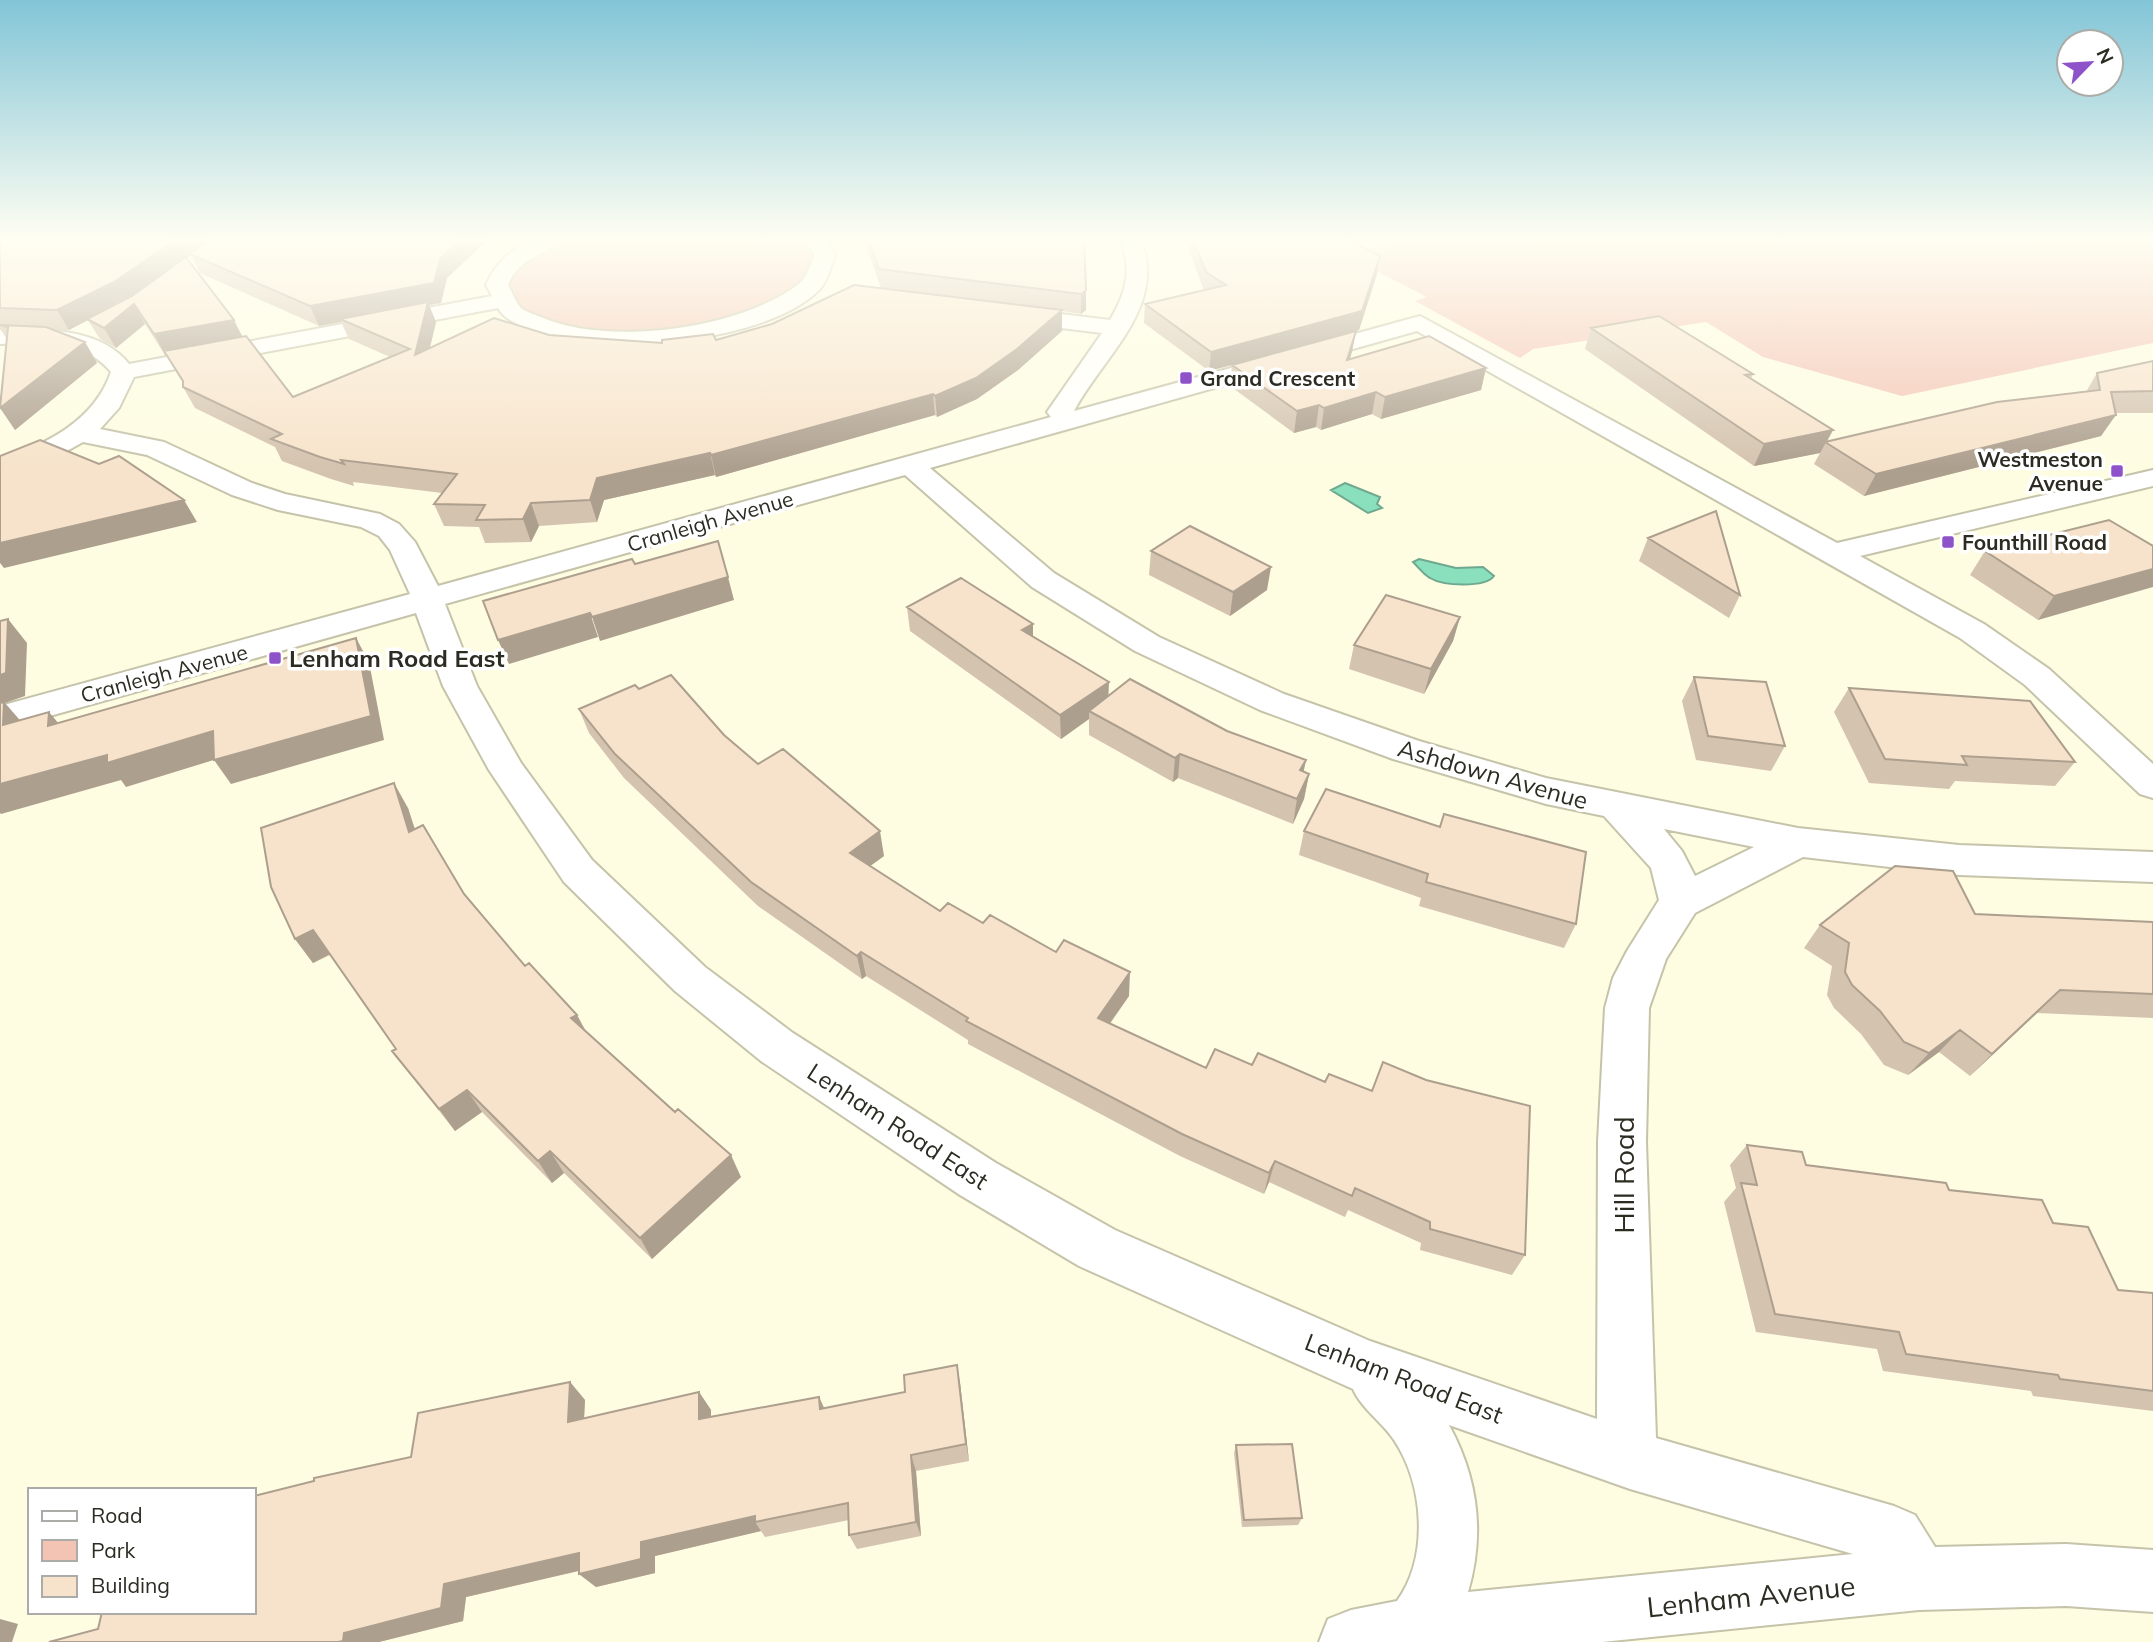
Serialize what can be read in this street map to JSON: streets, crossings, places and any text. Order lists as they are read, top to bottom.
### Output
{
  "streets": {
    "street": [
      "Cranleigh Avenue",
      "Ashdown Avenue",
      "Lenham Road East",
      "Hill Road",
      "Lenham Avenue"
    ]
  },
  "crossings": [
    ["Cranleigh Avenue", "Ashdown Avenue"],
    ["Cranleigh Avenue", "Lenham Road East"],
    ["Ashdown Avenue", "Hill Road"],
    ["Lenham Road East", "Hill Road"],
    ["Lenham Road East", "Lenham Avenue"]
  ],
  "places": {
    "transit": [
      "Grand Crescent",
      "Westmeston Avenue",
      "Founthill Road",
      "Lenham Road East"
    ]
  },
  "legend": ["Road", "Park", "Building"],
  "north": "top right"
}
